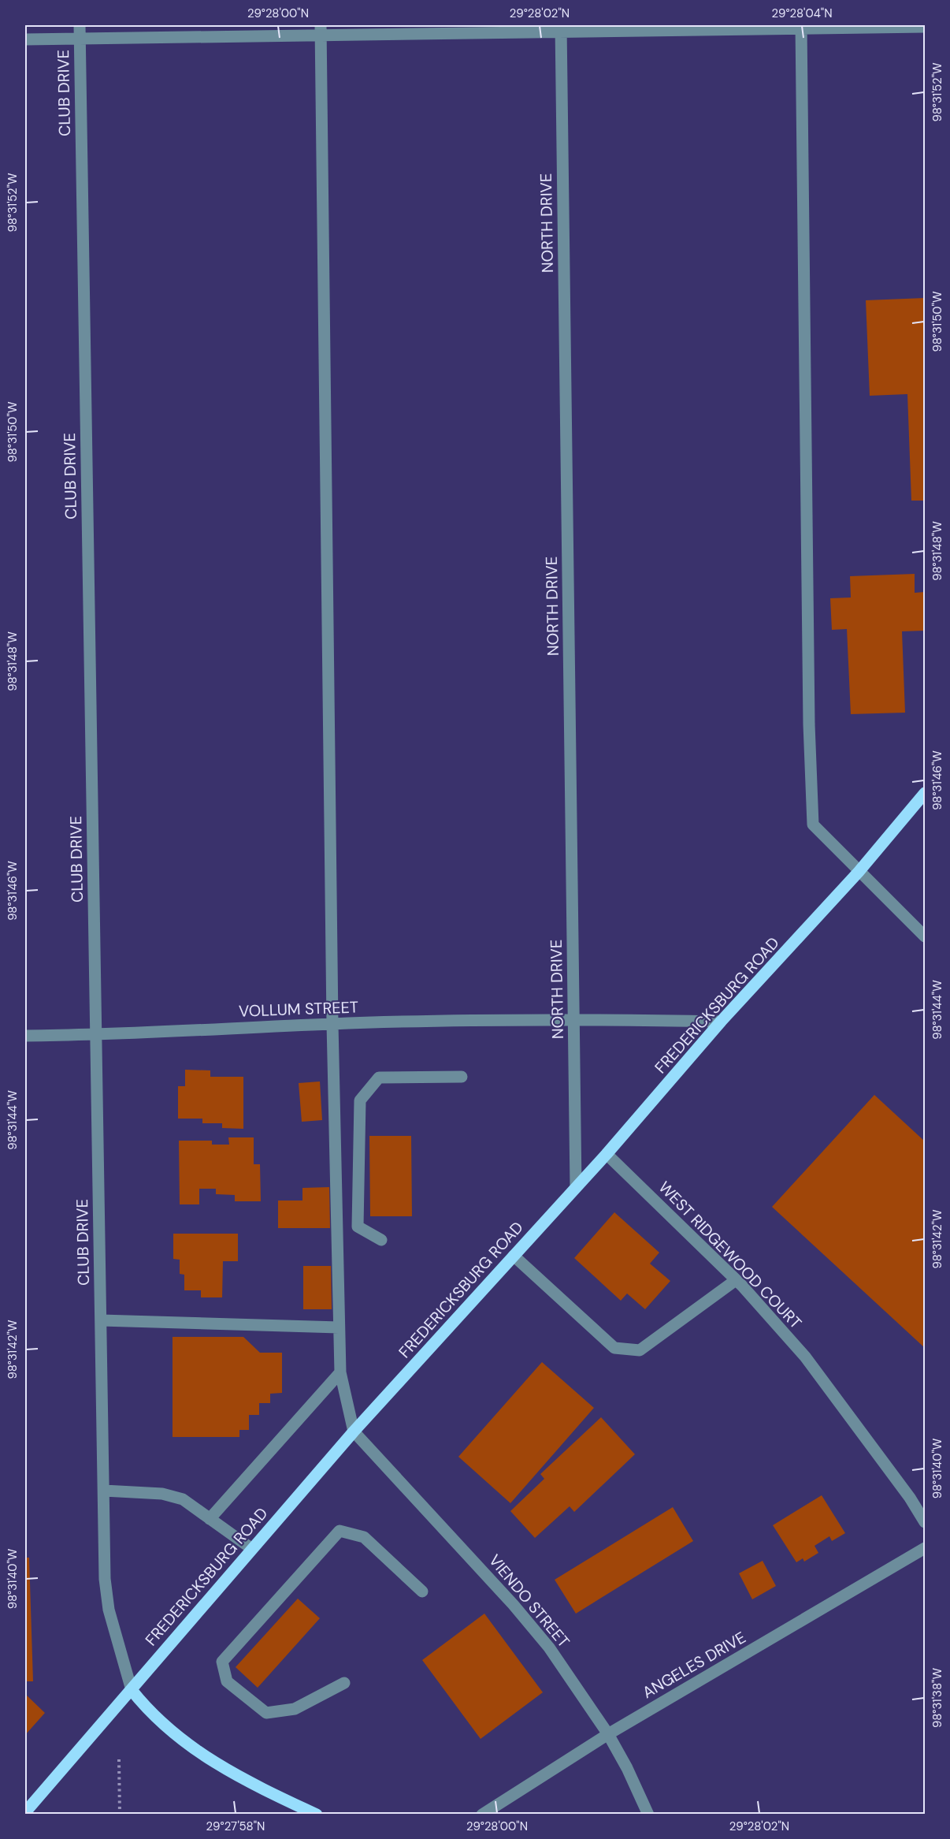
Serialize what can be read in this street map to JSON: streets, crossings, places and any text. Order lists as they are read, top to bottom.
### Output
{
  "streets": {
    "main road": ["FREDERICKSBURG ROAD"],
    "street": [
      "CLUB DRIVE",
      "NORTH DRIVE",
      "VOLLUM STREET",
      "WEST RIDGEWOOD COURT",
      "VIENDO STREET",
      "ANGELES DRIVE"
    ]
  },
  "crossings": [
    ["CLUB DRIVE", "FREDERICKSBURG ROAD"],
    ["CLUB DRIVE", "VOLLUM STREET"],
    ["NORTH DRIVE", "FREDERICKSBURG ROAD"],
    ["NORTH DRIVE", "VOLLUM STREET"],
    ["FREDERICKSBURG ROAD", "VOLLUM STREET"],
    ["FREDERICKSBURG ROAD", "WEST RIDGEWOOD COURT"],
    ["FREDERICKSBURG ROAD", "VIENDO STREET"],
    ["VIENDO STREET", "ANGELES DRIVE"]
  ],
  "coordinates": [
    "29°28'00\"N",
    "29°28'02\"N",
    "29°28'04\"N",
    "98°31'52\"W",
    "98°31'50\"W",
    "98°31'48\"W",
    "98°31'46\"W",
    "98°31'44\"W",
    "98°31'42\"W",
    "98°31'40\"W",
    "98°31'38\"W",
    "29°27'58\"N"
  ]
}
